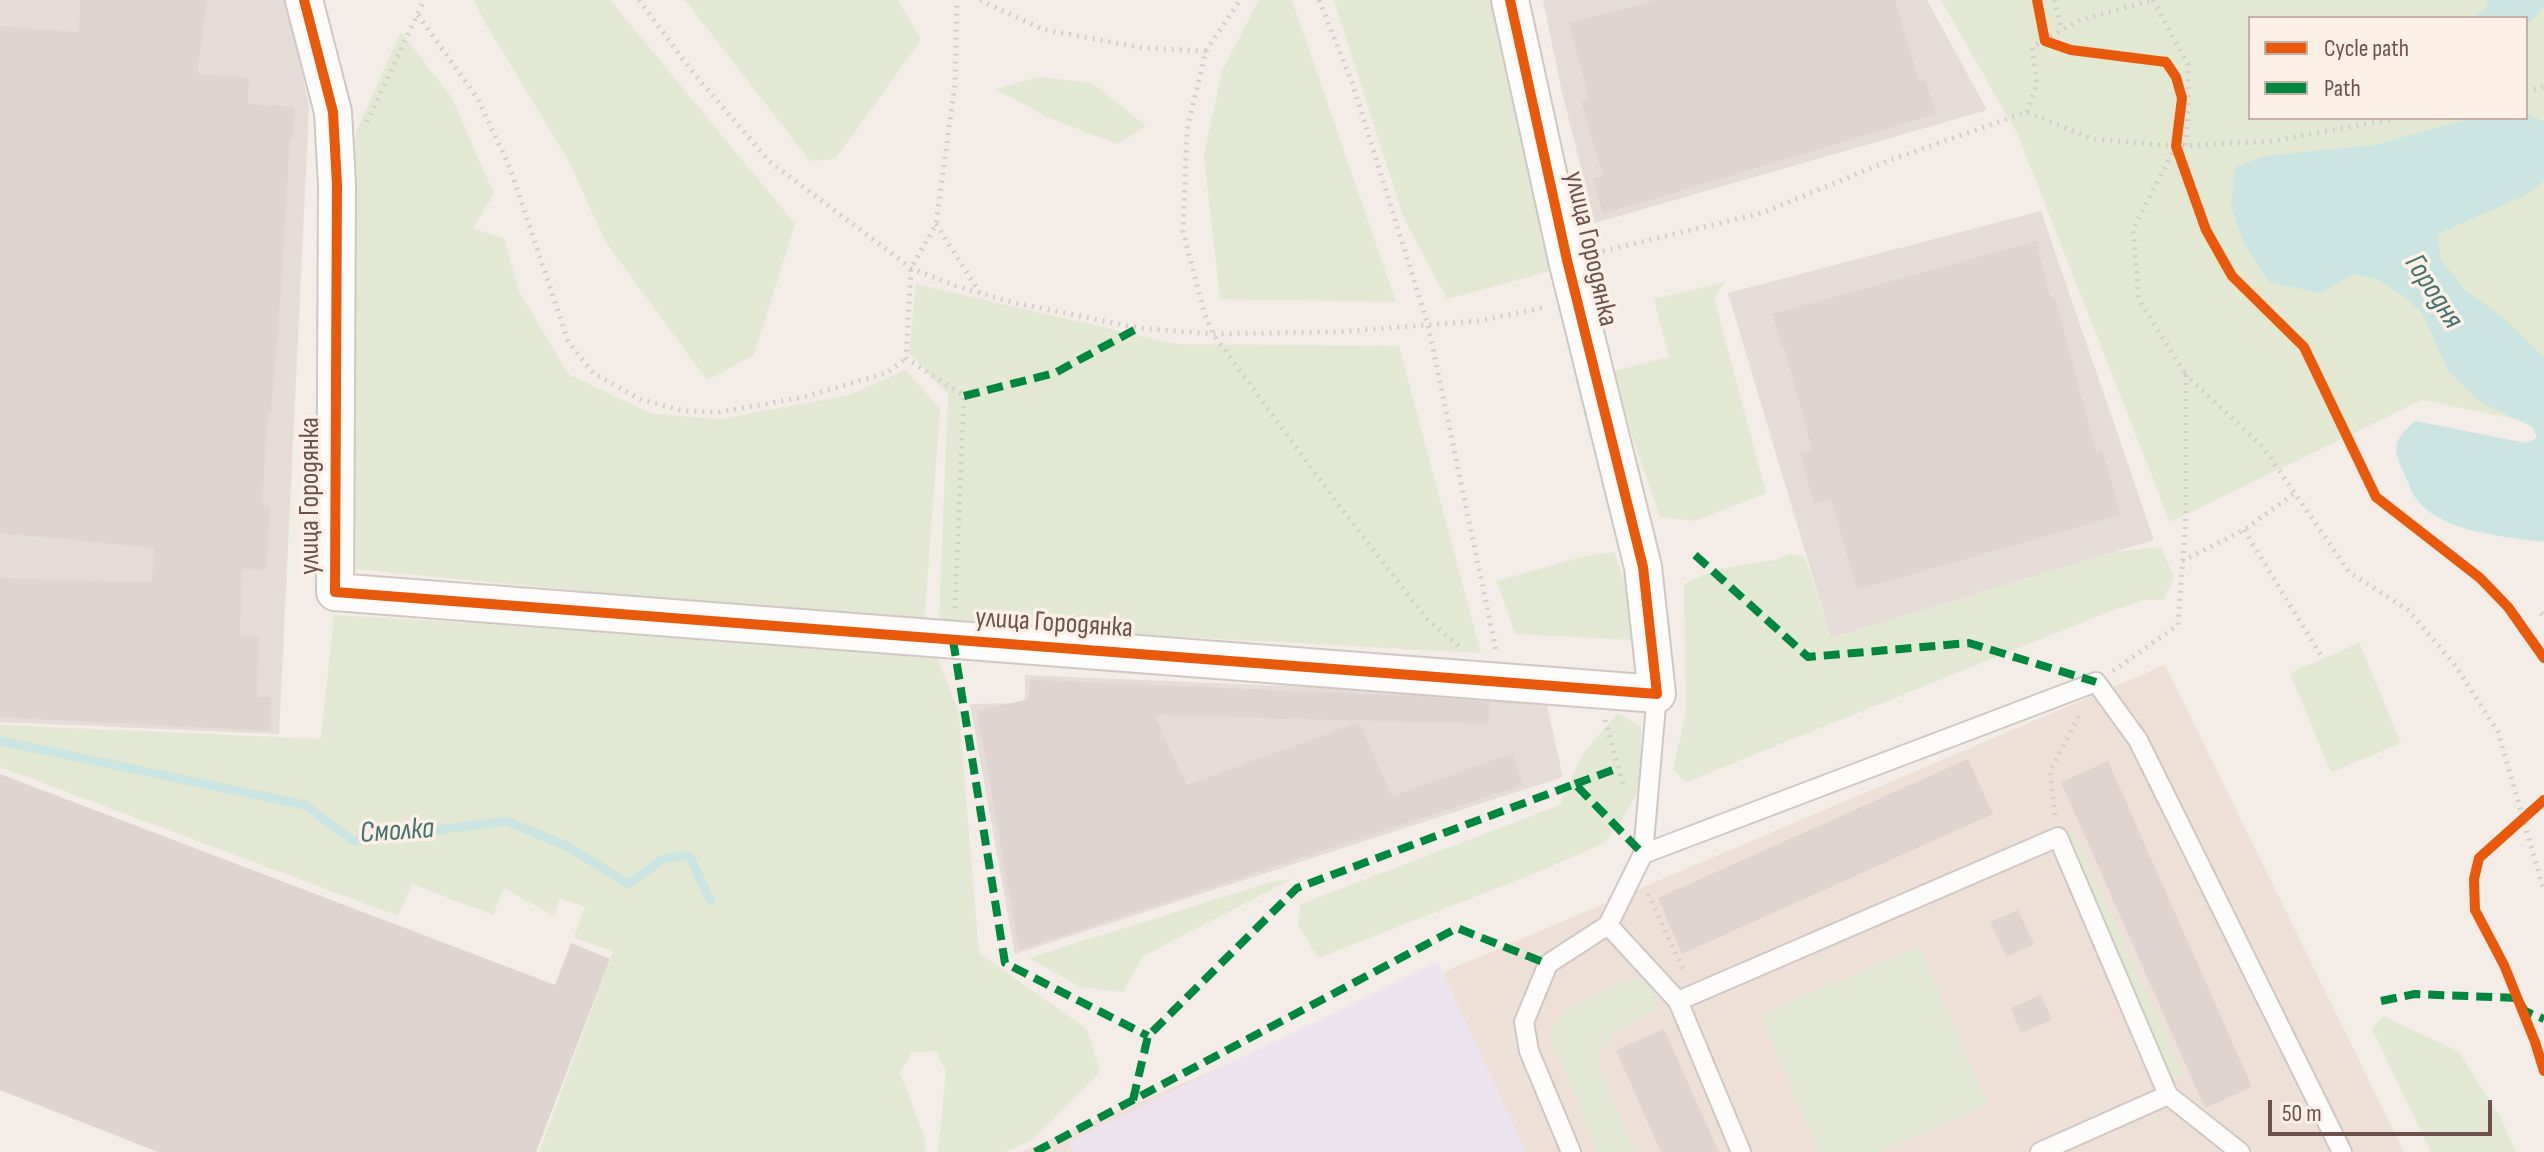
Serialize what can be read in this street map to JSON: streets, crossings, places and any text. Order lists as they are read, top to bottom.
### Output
{
  "streets": {
    "street": ["улица Городянка"]
  },
  "water": ["Городня", "Смолка"],
  "legend": ["Cycle path", "Path"],
  "scale_bar": "50 m"
}
